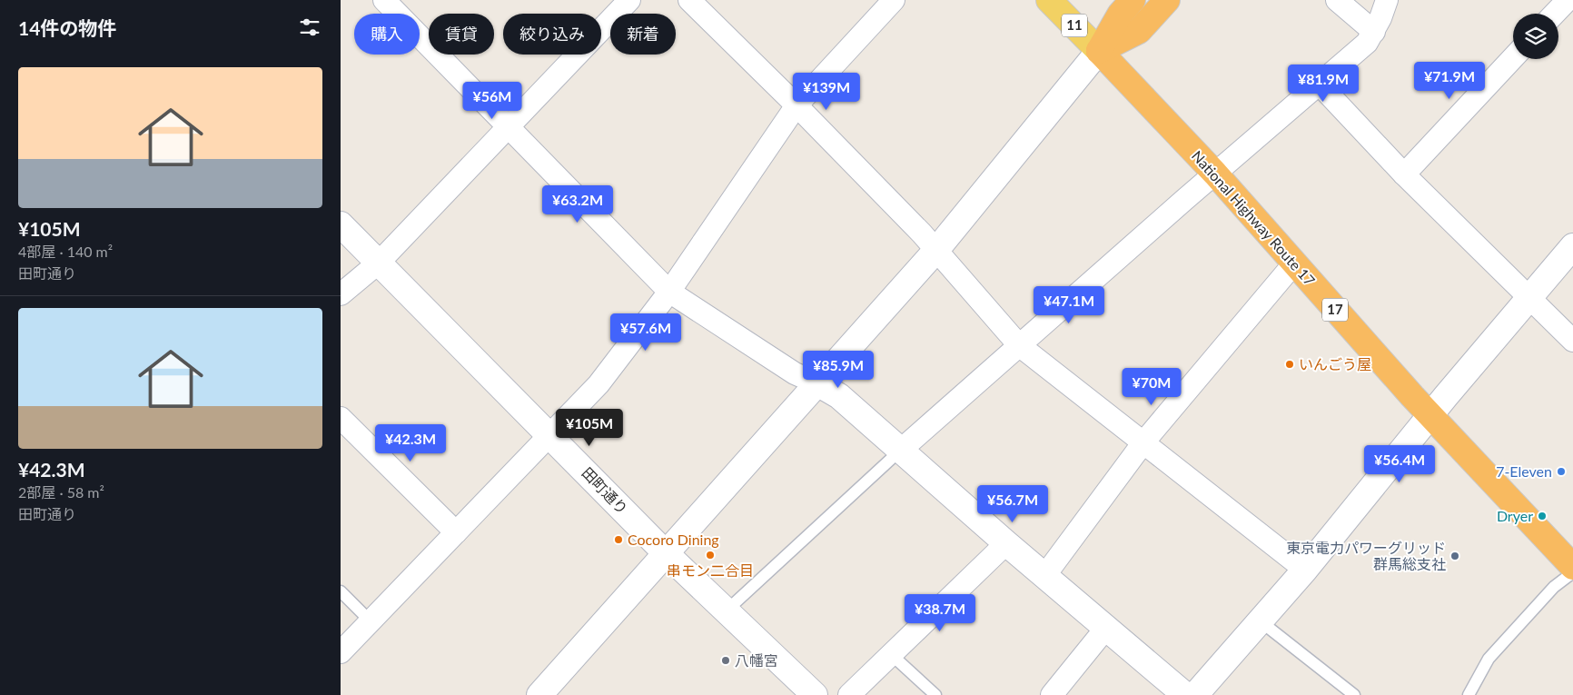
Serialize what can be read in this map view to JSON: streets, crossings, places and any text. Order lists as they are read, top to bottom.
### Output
{
  "streets": {
    "highway": ["National Highway Route 17", "17"],
    "main road": ["11"],
    "street": ["田町通り"]
  },
  "crossings": [
    ["11", "National Highway Route 17"]
  ],
  "places": [
    "いんごう屋",
    "7-Eleven",
    "Dryer",
    "Cocoro Dining",
    "串モン二合目",
    "東京電力パワーグリッド 群馬総支社",
    "八幡宮"
  ],
  "page": {
    "heading": "14件の物件",
    "chip": [
      "購入",
      "賃貸",
      "絞り込み",
      "新着"
    ],
    "list": [
      {
        "name": "¥105M",
        "note": "4部屋 · 140 m² · 田町通り"
      },
      {
        "name": "¥42.3M",
        "note": "2部屋 · 58 m² · 田町通り"
      }
    ],
    "price": [
      "¥71.9M",
      "¥81.9M",
      "¥139M",
      "¥56M",
      "¥63.2M",
      "¥47.1M",
      "¥57.6M",
      "¥85.9M",
      "¥70M",
      "¥105M",
      "¥42.3M",
      "¥56.4M",
      "¥56.7M",
      "¥38.7M"
    ]
  }
}
